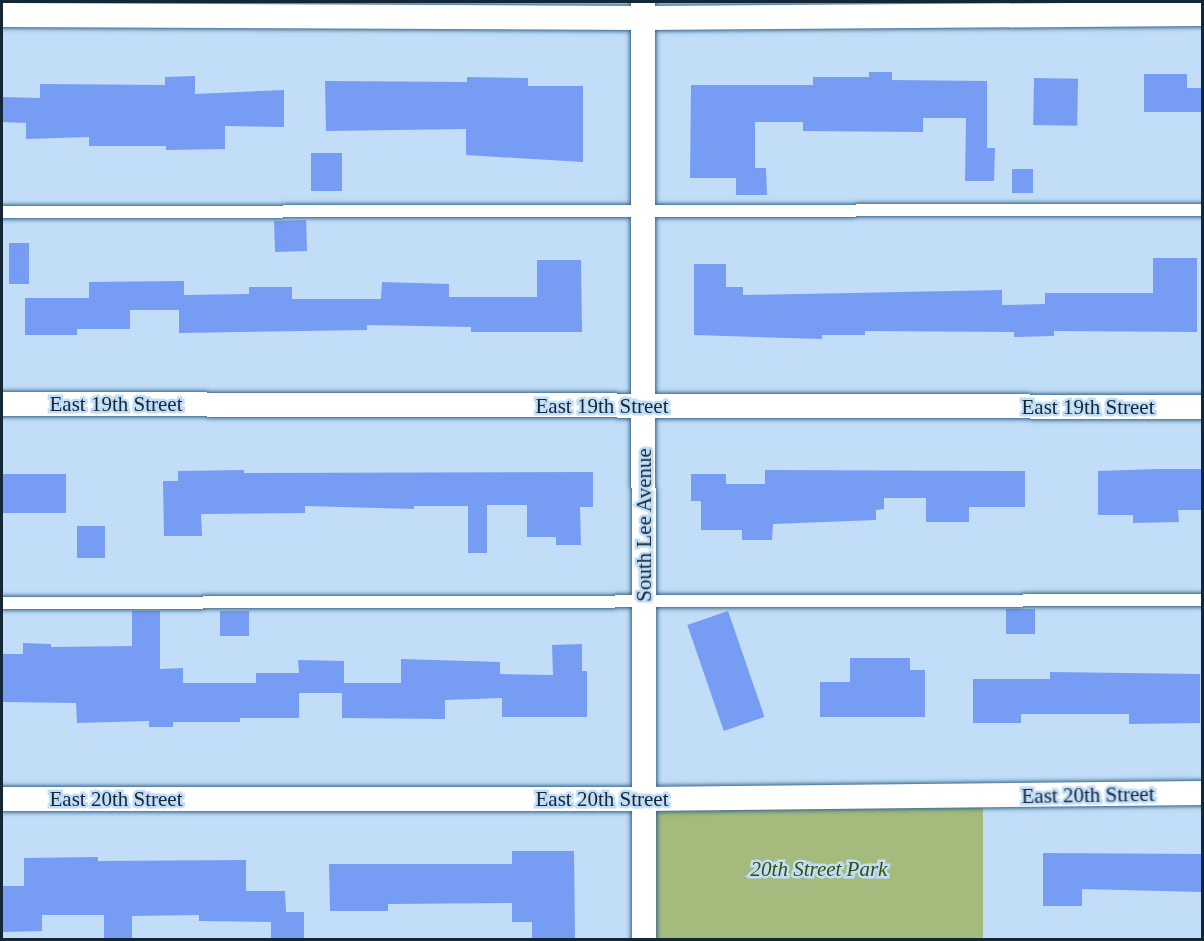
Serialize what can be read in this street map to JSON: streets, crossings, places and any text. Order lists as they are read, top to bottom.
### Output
{
  "streets": {
    "street": ["East 19th Street", "South Lee Avenue", "East 20th Street"]
  },
  "crossings": [
    ["East 19th Street", "South Lee Avenue"],
    ["South Lee Avenue", "East 20th Street"]
  ],
  "parks": ["20th Street Park"]
}
